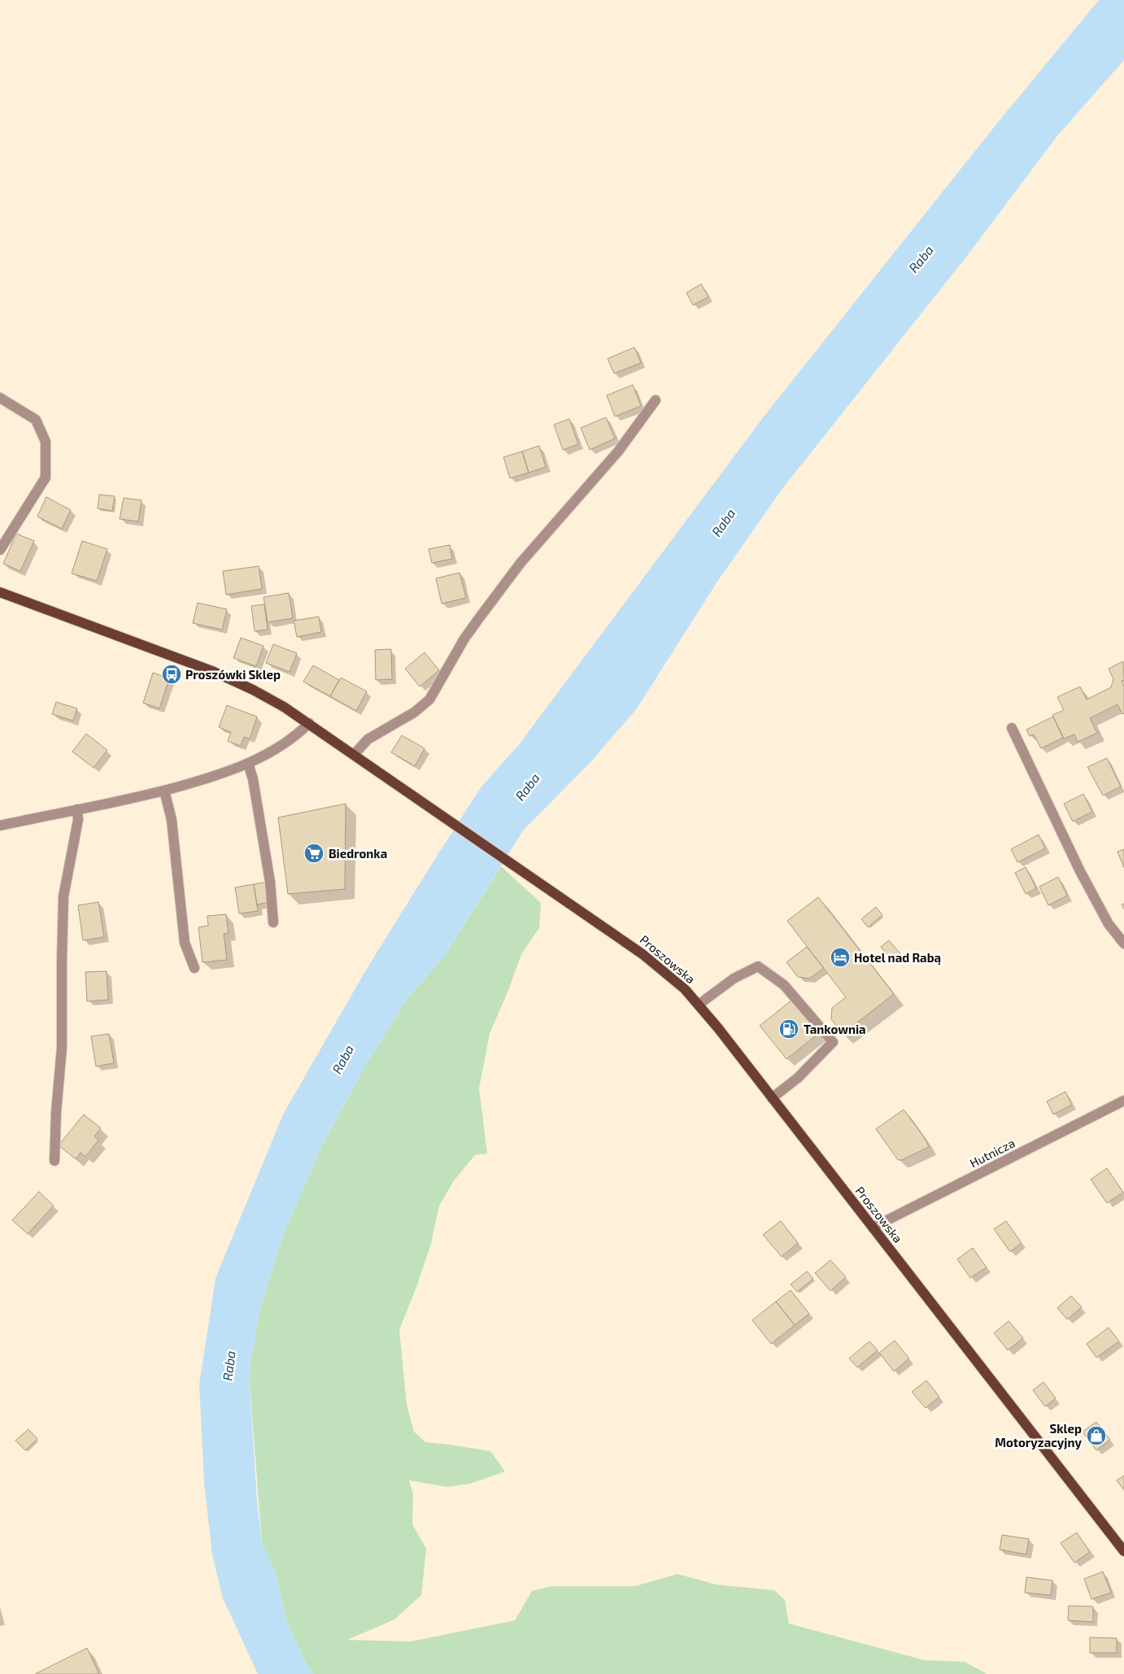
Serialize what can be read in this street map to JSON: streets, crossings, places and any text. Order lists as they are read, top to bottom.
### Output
{
  "streets": {
    "main road": ["Proszowska"],
    "street": ["Hutnicza"]
  },
  "crossings": [
    ["Proszowska", "Hutnicza"]
  ],
  "water": ["Raba"],
  "places": {
    "bus stop": ["Proszówki Sklep"],
    "supermarket": ["Biedronka"],
    "hotel": ["Hotel nad Rabą"],
    "fuel station": ["Tankownia"],
    "shop": ["Sklep Motoryzacyjny"]
  }
}
